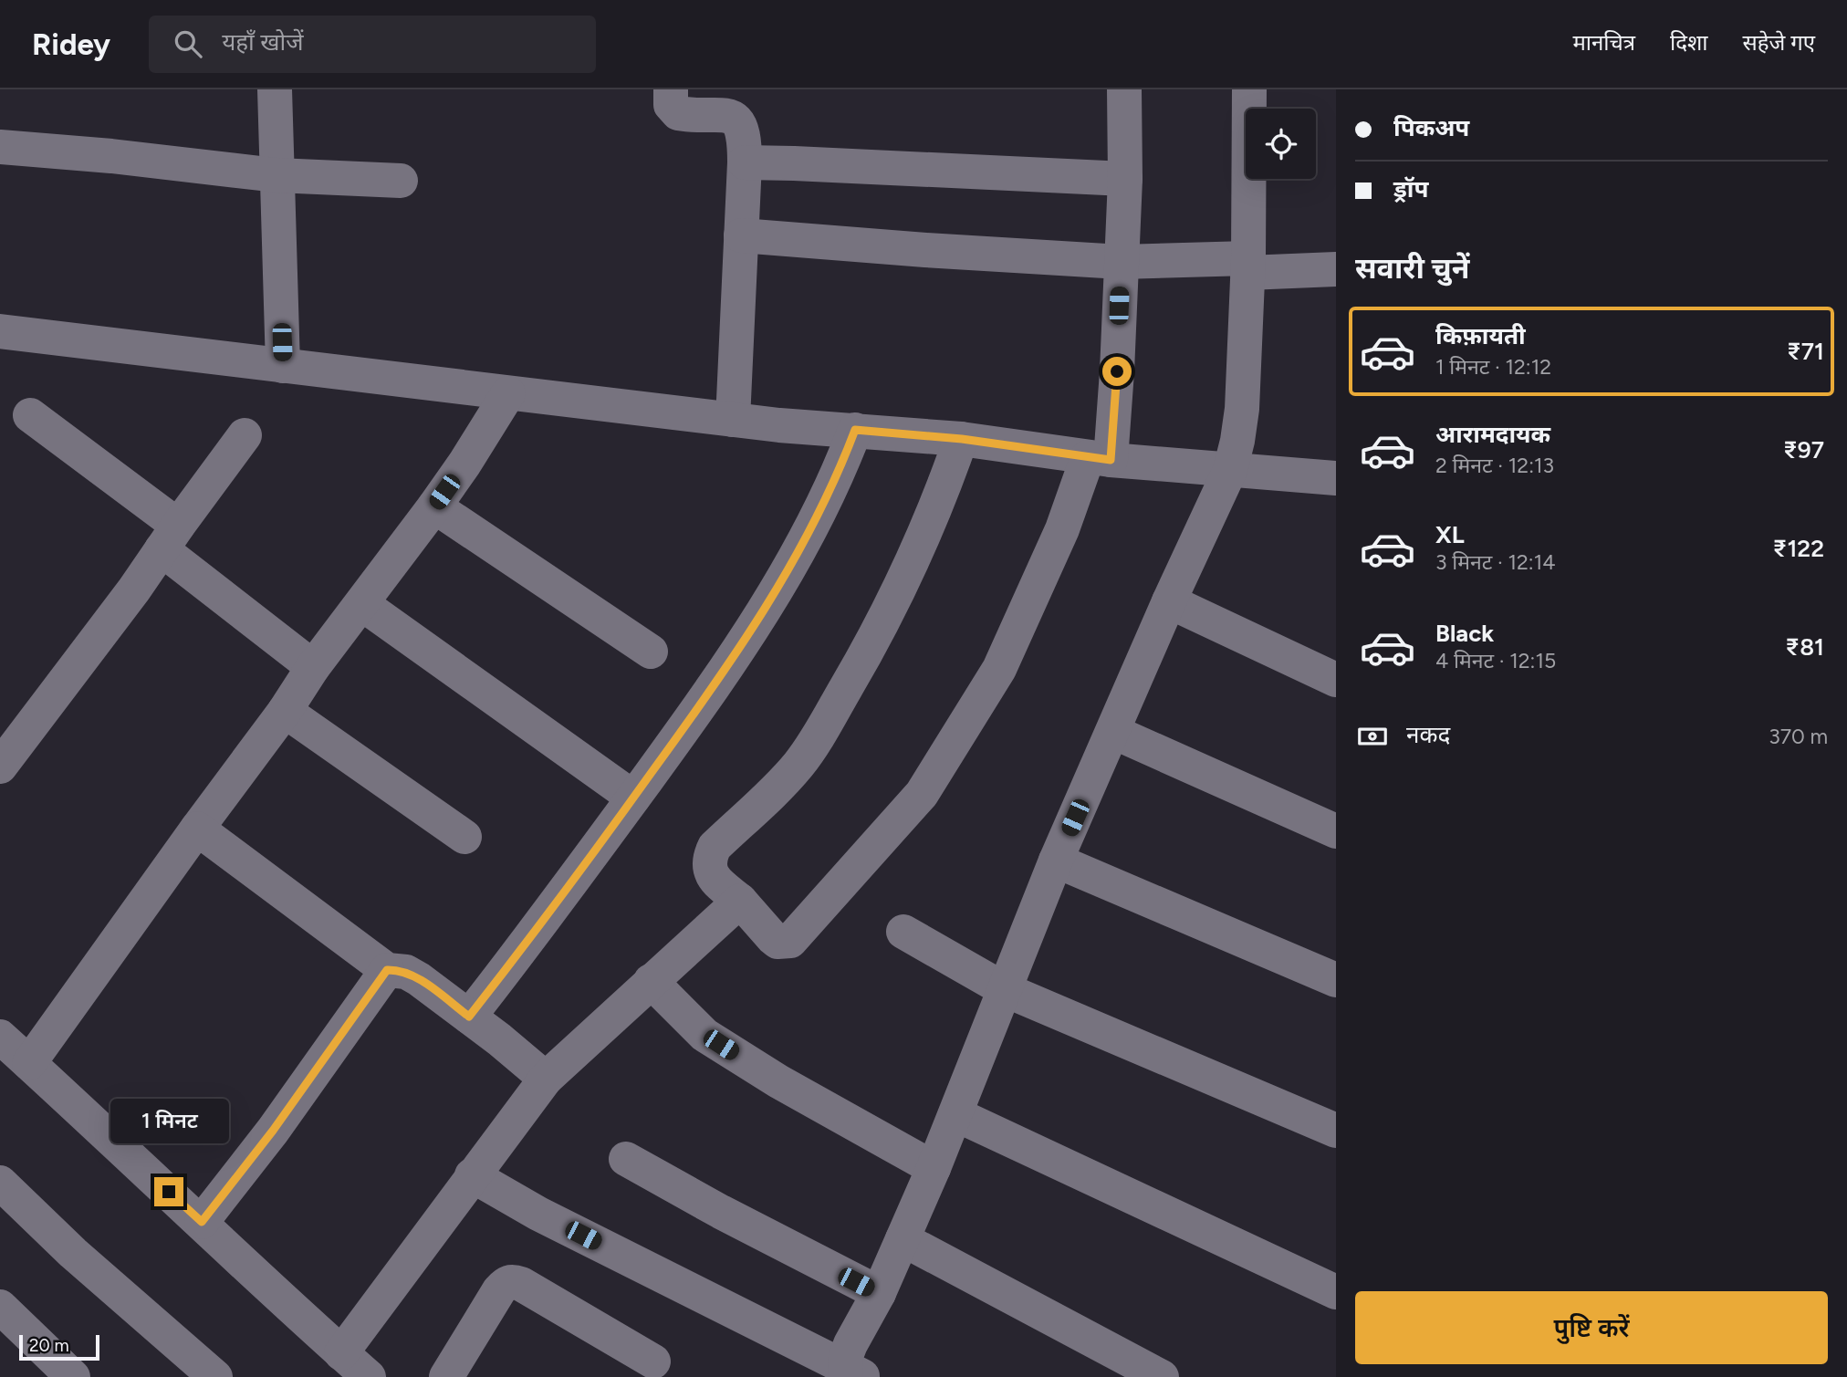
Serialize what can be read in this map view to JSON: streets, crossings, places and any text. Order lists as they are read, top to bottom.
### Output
{
  "scale_bar": "20 m",
  "page": {
    "header": "Ridey",
    "search": "यहाँ खोजें",
    "nav": ["मानचित्र", "दिशा", "सहेजे गए"],
    "banner": ["पिकअप", "ड्रॉप"],
    "heading": "सवारी चुनें",
    "list": [
      {
        "name": "किफ़ायती",
        "note": "1 मिनट · 12:12",
        "value": "₹71"
      },
      {
        "name": "आरामदायक",
        "note": "2 मिनट · 12:13",
        "value": "₹97"
      },
      {
        "name": "XL",
        "note": "3 मिनट · 12:14",
        "value": "₹122"
      },
      {
        "name": "Black",
        "note": "4 मिनट · 12:15",
        "value": "₹81"
      }
    ],
    "pay": ["नकद", "370 m"],
    "bubble": "1 मिनट",
    "buttons": "पुष्टि करें",
    "scale": "20 m"
  }
}
